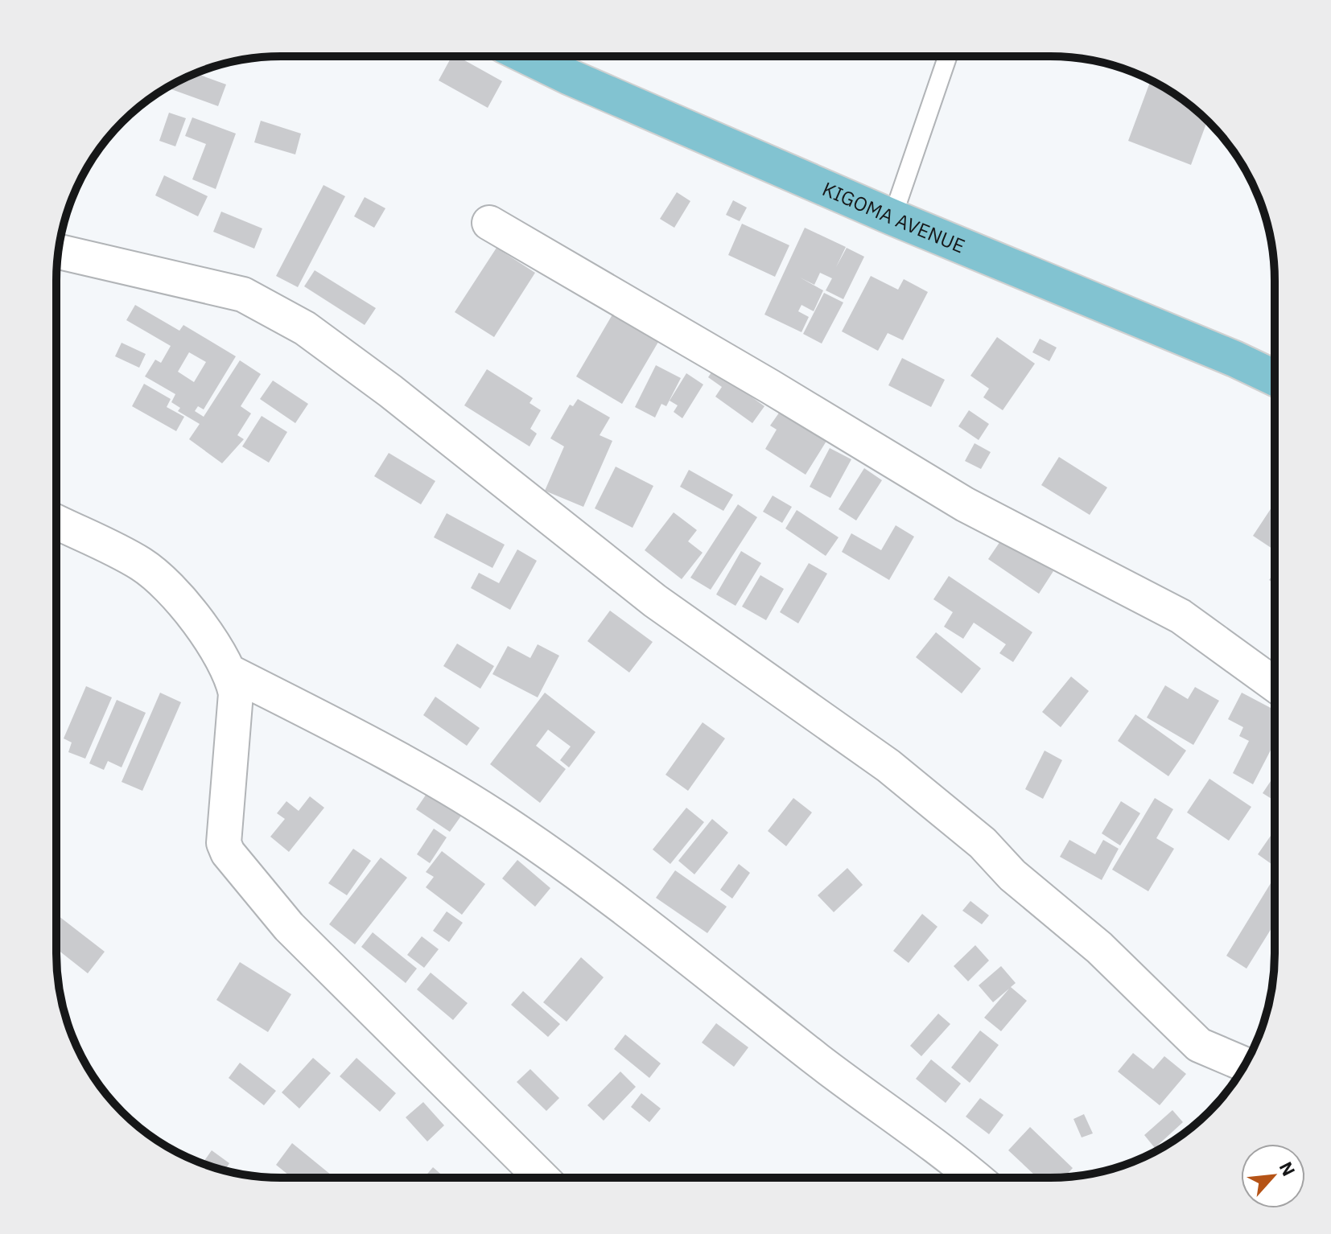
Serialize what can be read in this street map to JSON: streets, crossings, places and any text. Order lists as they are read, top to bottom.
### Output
{
  "streets": {
    "main road": ["KIGOMA AVENUE"]
  },
  "north": "top right"
}
